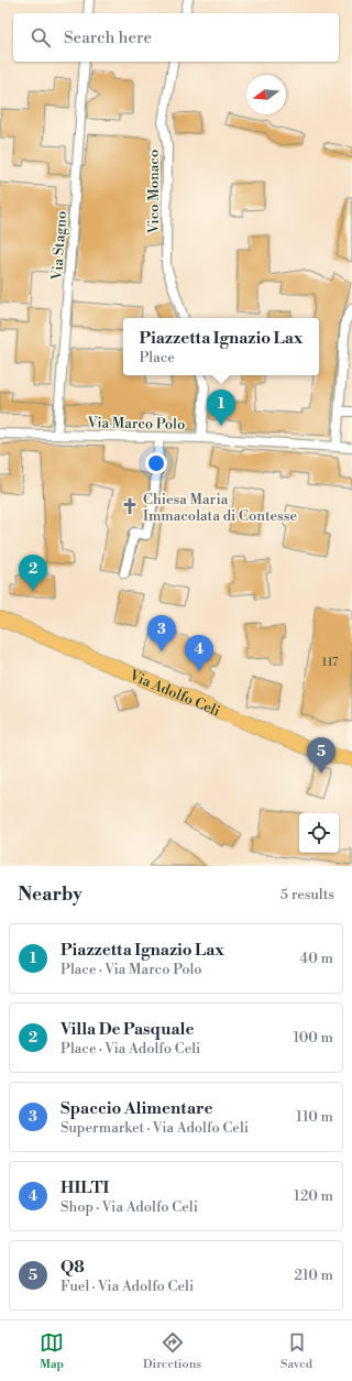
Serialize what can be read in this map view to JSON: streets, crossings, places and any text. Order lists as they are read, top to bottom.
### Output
{
  "streets": {
    "main road": ["Via Adolfo Celi"],
    "street": ["Vico Monaco", "Via Stagno", "Via Marco Polo"]
  },
  "crossings": [
    ["Via Stagno", "Via Marco Polo"]
  ],
  "places": {
    "church": ["Chiesa Maria Immacolata di Contesse"]
  },
  "house_numbers": ["117"],
  "north": "left",
  "page": {
    "search": "Search here",
    "popup": ["Piazzetta Ignazio Lax", "Place"],
    "pins": [
      "1",
      "2",
      "3",
      "4",
      "5"
    ],
    "heading": ["Nearby", "5 results"],
    "list": [
      {
        "mark": "1",
        "name": "Piazzetta Ignazio Lax",
        "note": "Place · Via Marco Polo",
        "value": "40 m"
      },
      {
        "mark": "2",
        "name": "Villa De Pasquale",
        "note": "Place · Via Adolfo Celi",
        "value": "100 m"
      },
      {
        "mark": "3",
        "name": "Spaccio Alimentare",
        "note": "Supermarket · Via Adolfo Celi",
        "value": "110 m"
      },
      {
        "mark": "4",
        "name": "HILTI",
        "note": "Shop · Via Adolfo Celi",
        "value": "120 m"
      },
      {
        "mark": "5",
        "name": "Q8",
        "note": "Fuel · Via Adolfo Celi",
        "value": "210 m"
      }
    ],
    "nav": ["Map", "Directions", "Saved"]
  }
}
